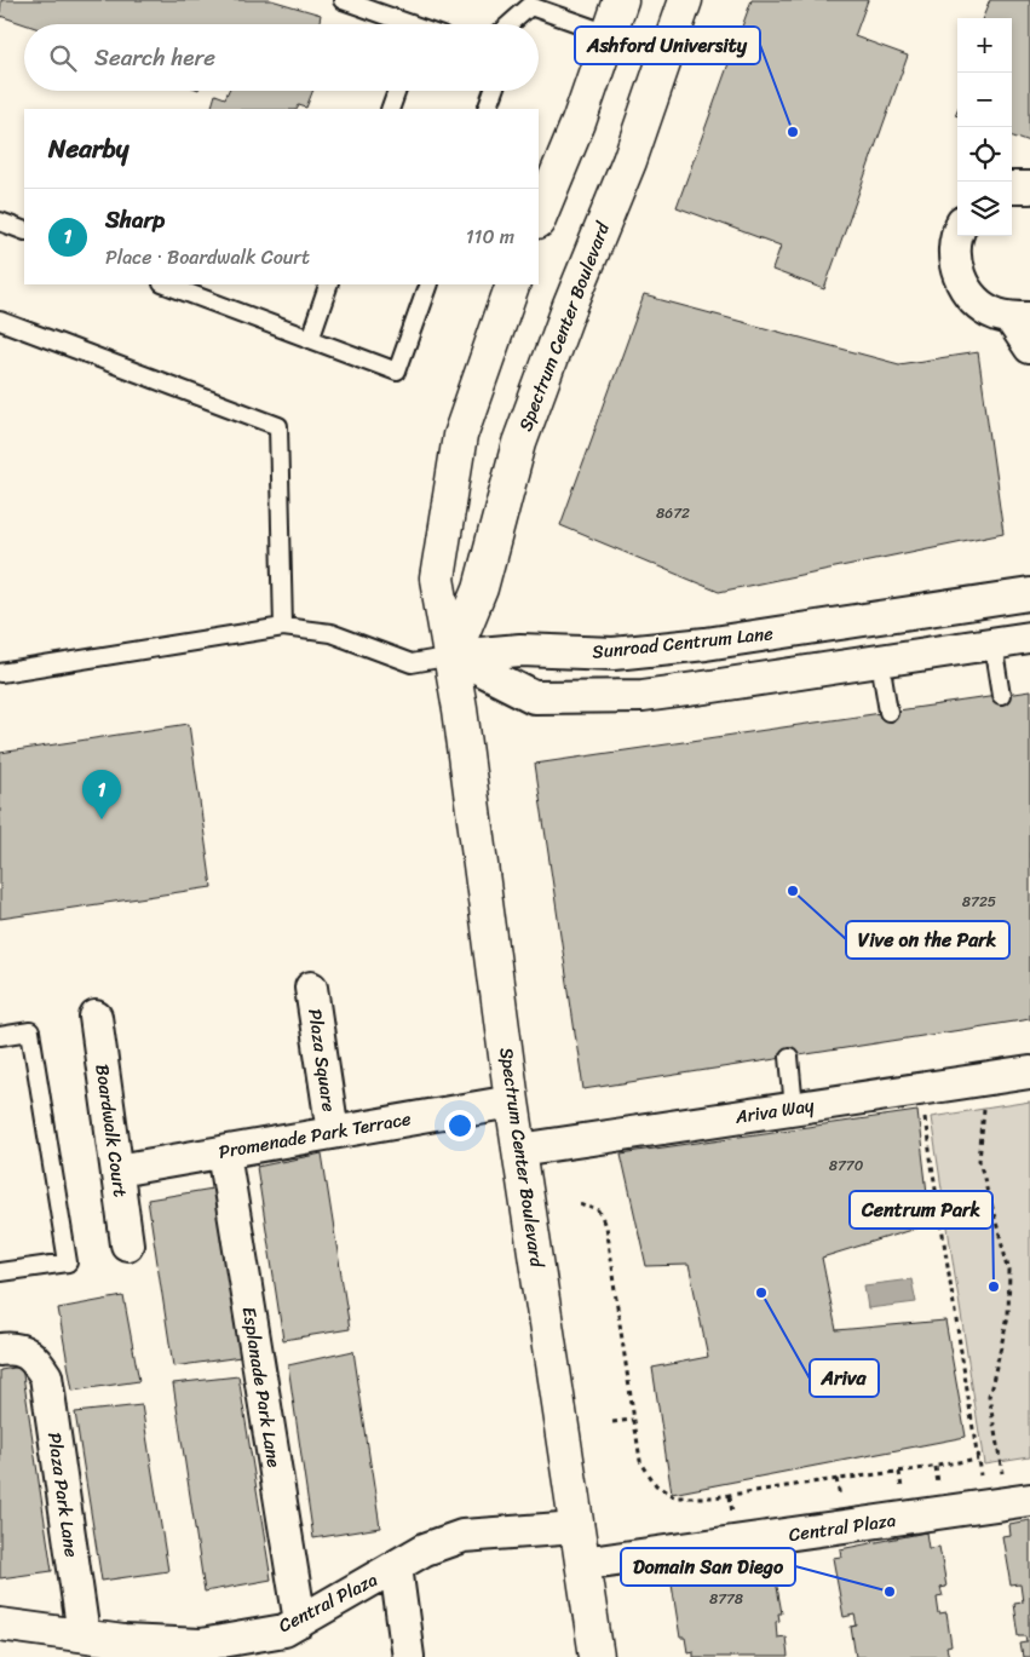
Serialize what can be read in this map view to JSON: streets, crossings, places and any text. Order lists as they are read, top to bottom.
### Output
{
  "streets": {
    "street": [
      "Spectrum Center Boulevard",
      "Sunroad Centrum Lane",
      "Plaza Square",
      "Ariva Way",
      "Boardwalk Court",
      "Promenade Park Terrace",
      "Esplanade Park Lane",
      "Plaza Park Lane",
      "Central Plaza"
    ]
  },
  "crossings": [
    ["Spectrum Center Boulevard", "Sunroad Centrum Lane"],
    ["Spectrum Center Boulevard", "Ariva Way"],
    ["Spectrum Center Boulevard", "Promenade Park Terrace"],
    ["Spectrum Center Boulevard", "Central Plaza"],
    ["Plaza Square", "Promenade Park Terrace"],
    ["Boardwalk Court", "Promenade Park Terrace"],
    ["Promenade Park Terrace", "Esplanade Park Lane"],
    ["Esplanade Park Lane", "Central Plaza"],
    ["Plaza Park Lane", "Central Plaza"]
  ],
  "places": [
    "Ashford University",
    "Vive on the Park",
    "Centrum Park",
    "Ariva",
    "Domain San Diego"
  ],
  "house_numbers": [
    "8672",
    "8725",
    "8770",
    "8778"
  ],
  "page": {
    "map_buttons": ["+", "−"],
    "search": "Search here",
    "heading": "Nearby",
    "list": [
      {
        "mark": "1",
        "name": "Sharp",
        "note": "Place · Boardwalk Court",
        "value": "110 m"
      }
    ],
    "pins": "1"
  }
}
